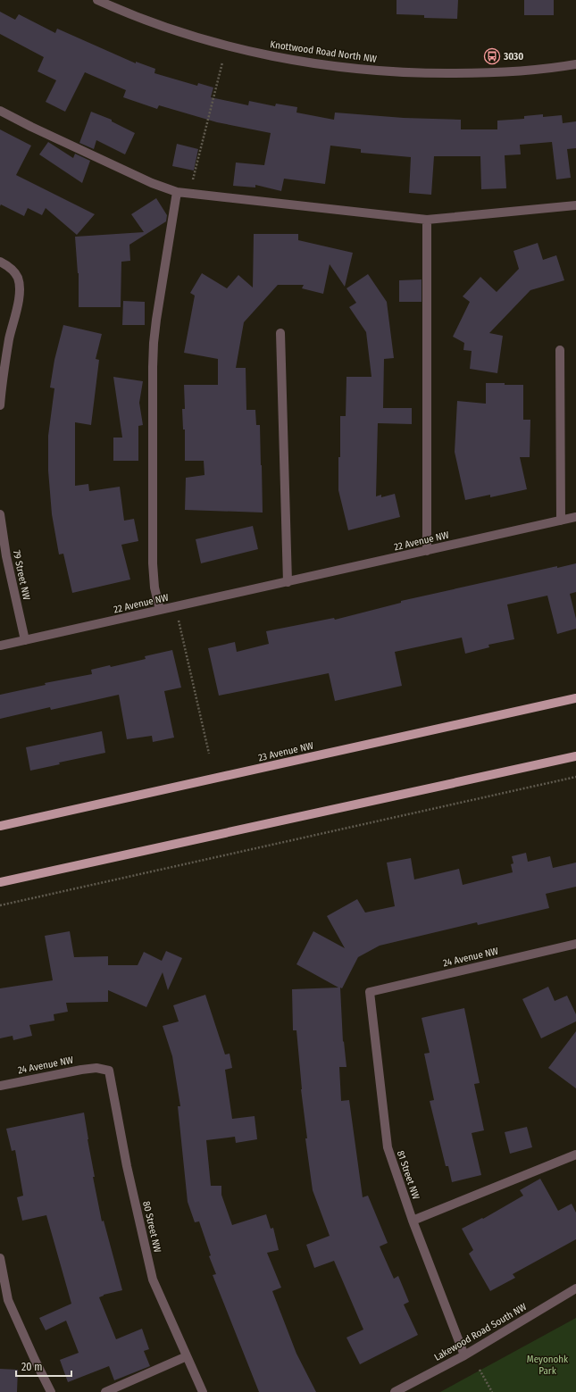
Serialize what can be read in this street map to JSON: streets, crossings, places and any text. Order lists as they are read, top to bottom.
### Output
{
  "streets": {
    "main road": ["23 Avenue NW"],
    "street": [
      "Knottwood Road North NW",
      "22 Avenue NW",
      "79 Street NW",
      "24 Avenue NW",
      "81 Street NW",
      "80 Street NW",
      "Lakewood Road South NW"
    ]
  },
  "crossings": [
    ["22 Avenue NW", "79 Street NW"],
    ["24 Avenue NW", "81 Street NW"],
    ["24 Avenue NW", "80 Street NW"],
    ["81 Street NW", "Lakewood Road South NW"]
  ],
  "parks": ["Meyonohk Park"],
  "places": {
    "bus stop": ["3030"]
  },
  "scale_bar": "20 m"
}
